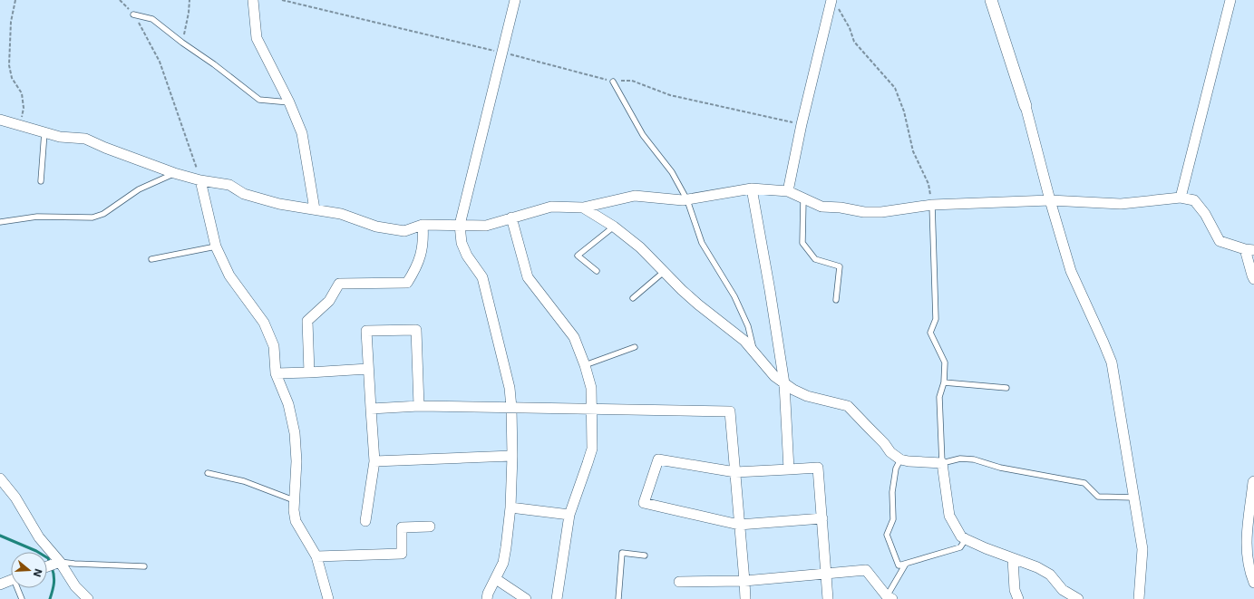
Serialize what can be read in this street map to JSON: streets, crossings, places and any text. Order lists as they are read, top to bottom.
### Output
{
  "north": "right"
}
